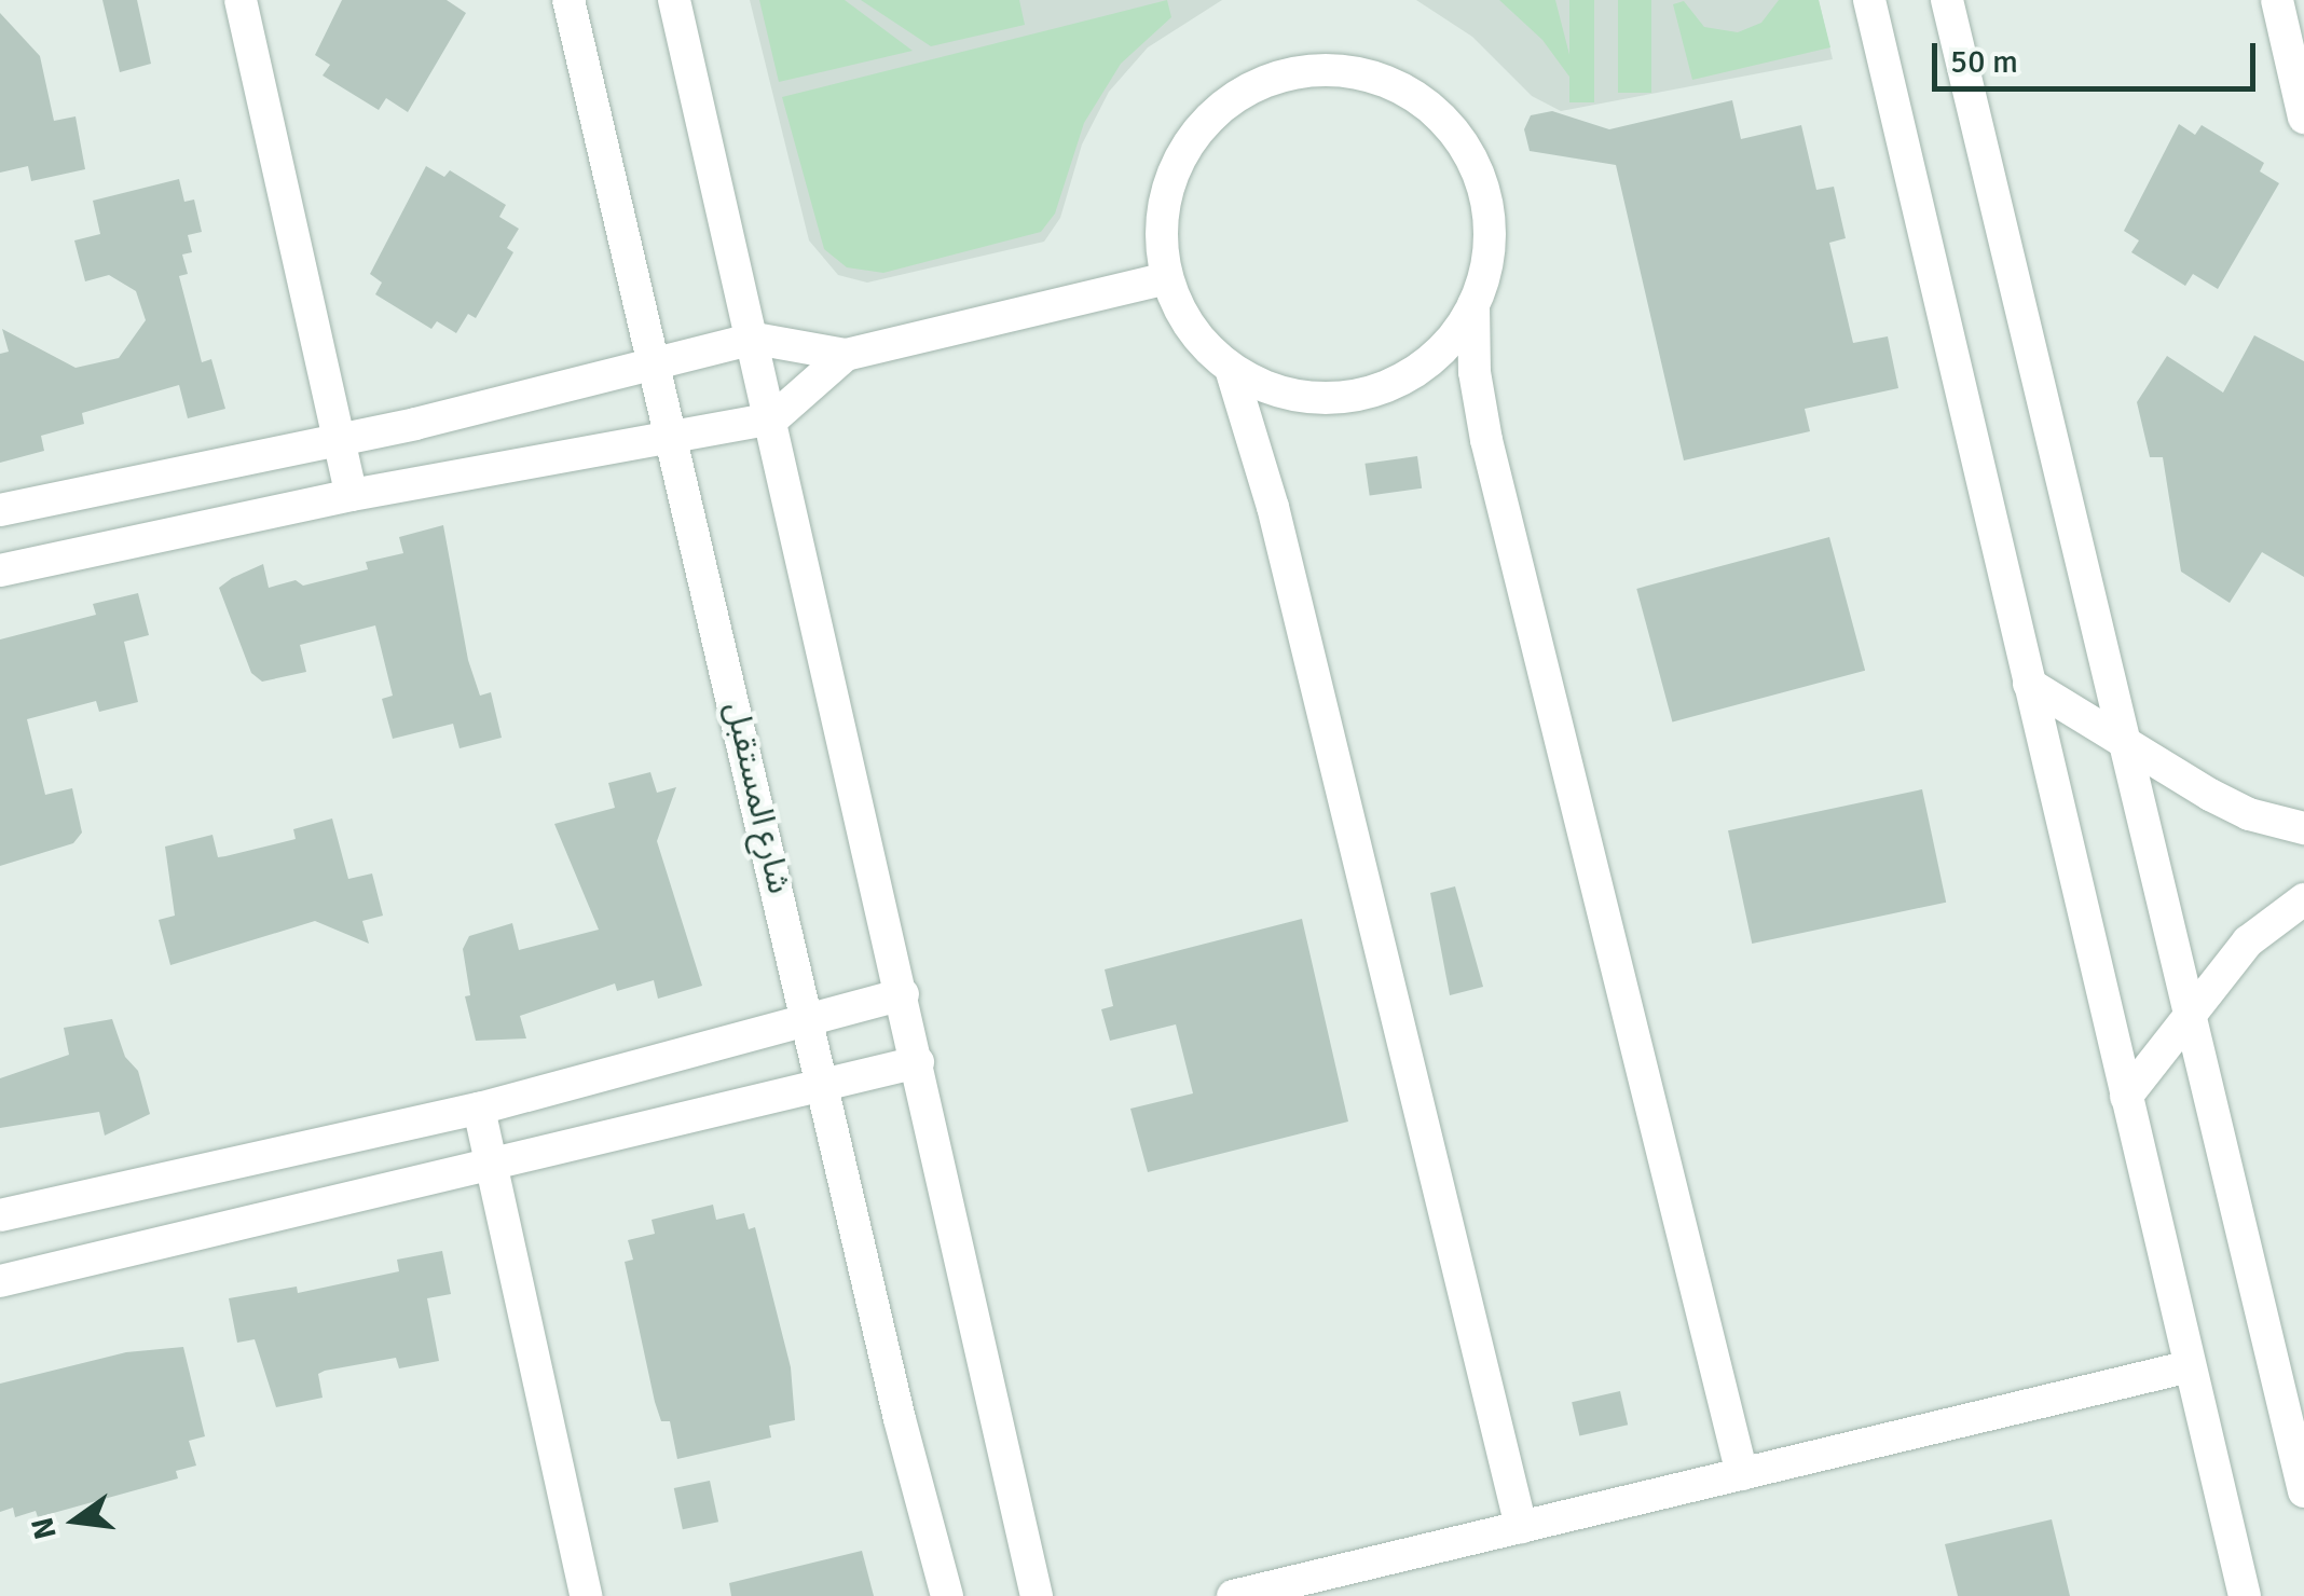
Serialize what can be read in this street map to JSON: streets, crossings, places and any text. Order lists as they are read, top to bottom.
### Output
{
  "streets": {
    "street": ["شارع المستقبل"]
  },
  "scale_bar": "50 m",
  "north": "left"
}
